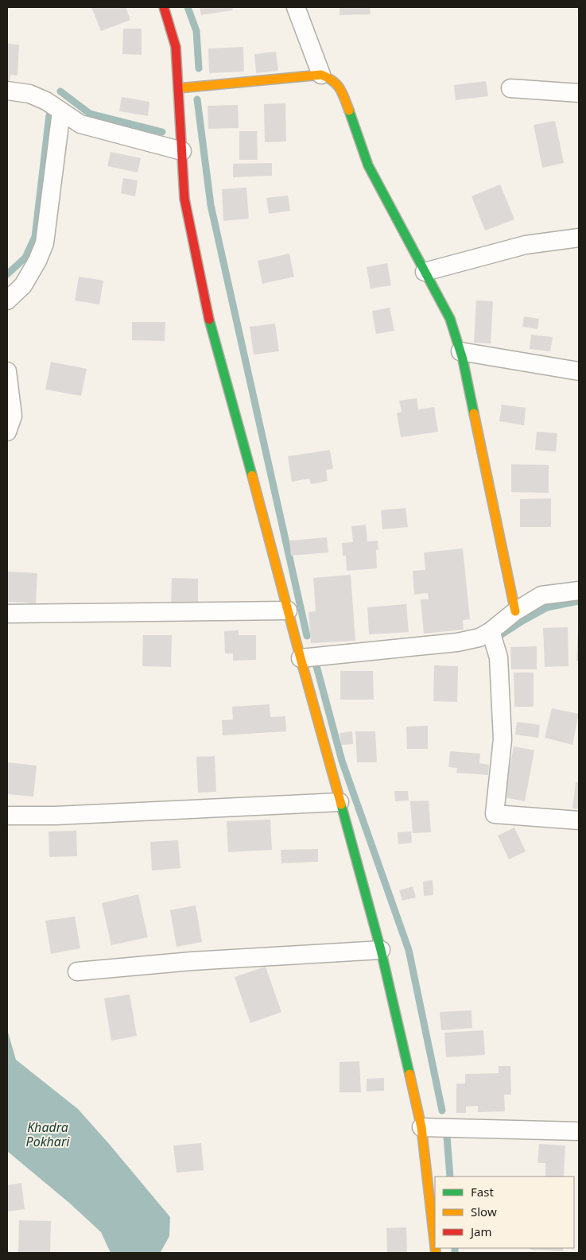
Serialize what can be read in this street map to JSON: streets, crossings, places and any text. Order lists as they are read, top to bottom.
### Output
{
  "water": ["Khadra Pokhari"],
  "legend": ["Fast", "Slow", "Jam"]
}
